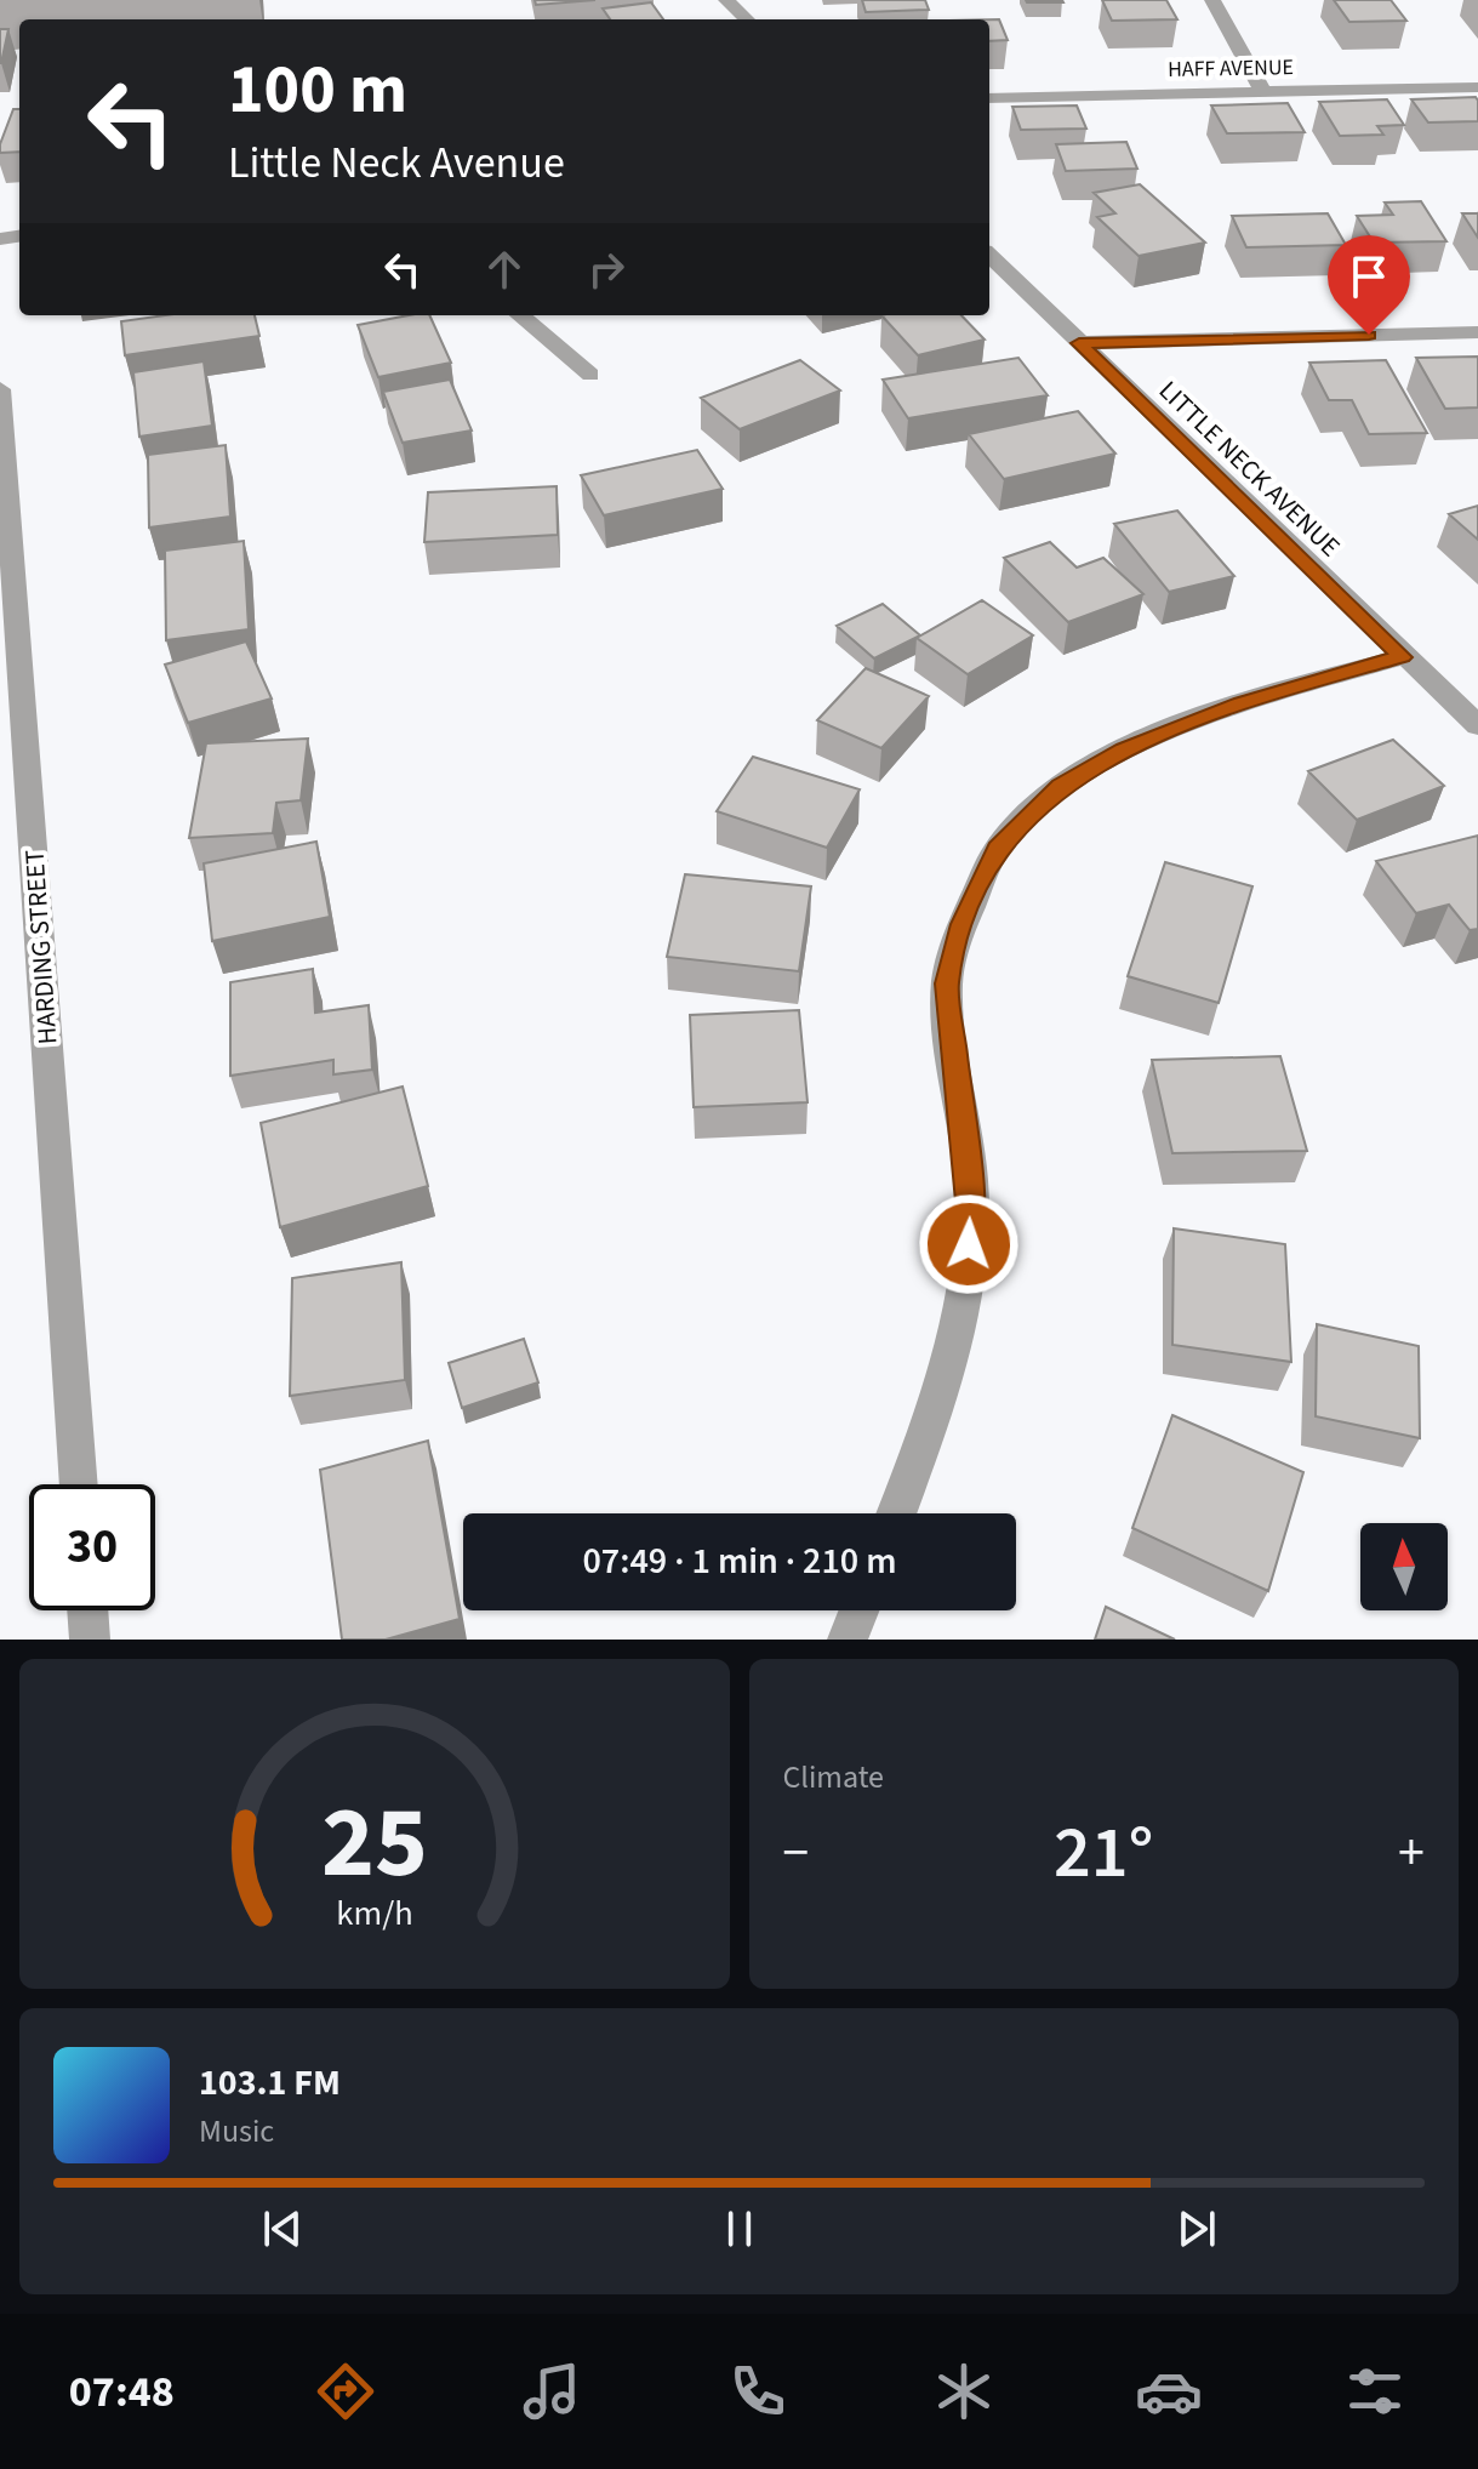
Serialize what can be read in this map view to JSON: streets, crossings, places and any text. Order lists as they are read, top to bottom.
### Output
{
  "streets": {
    "street": ["HAFF AVENUE", "LITTLE NECK AVENUE", "HARDING STREET"]
  },
  "north": "top",
  "page": {
    "turn": ["100 m", "Little Neck Avenue"],
    "limit": "30",
    "trip": "07:49 · 1 min · 210 m",
    "tile": "Climate",
    "heat": ["−", "21°", "+"],
    "song": ["103.1 FM", "Music"],
    "tabs": "07:48",
    "gauge": ["25", "km/h"]
  }
}
